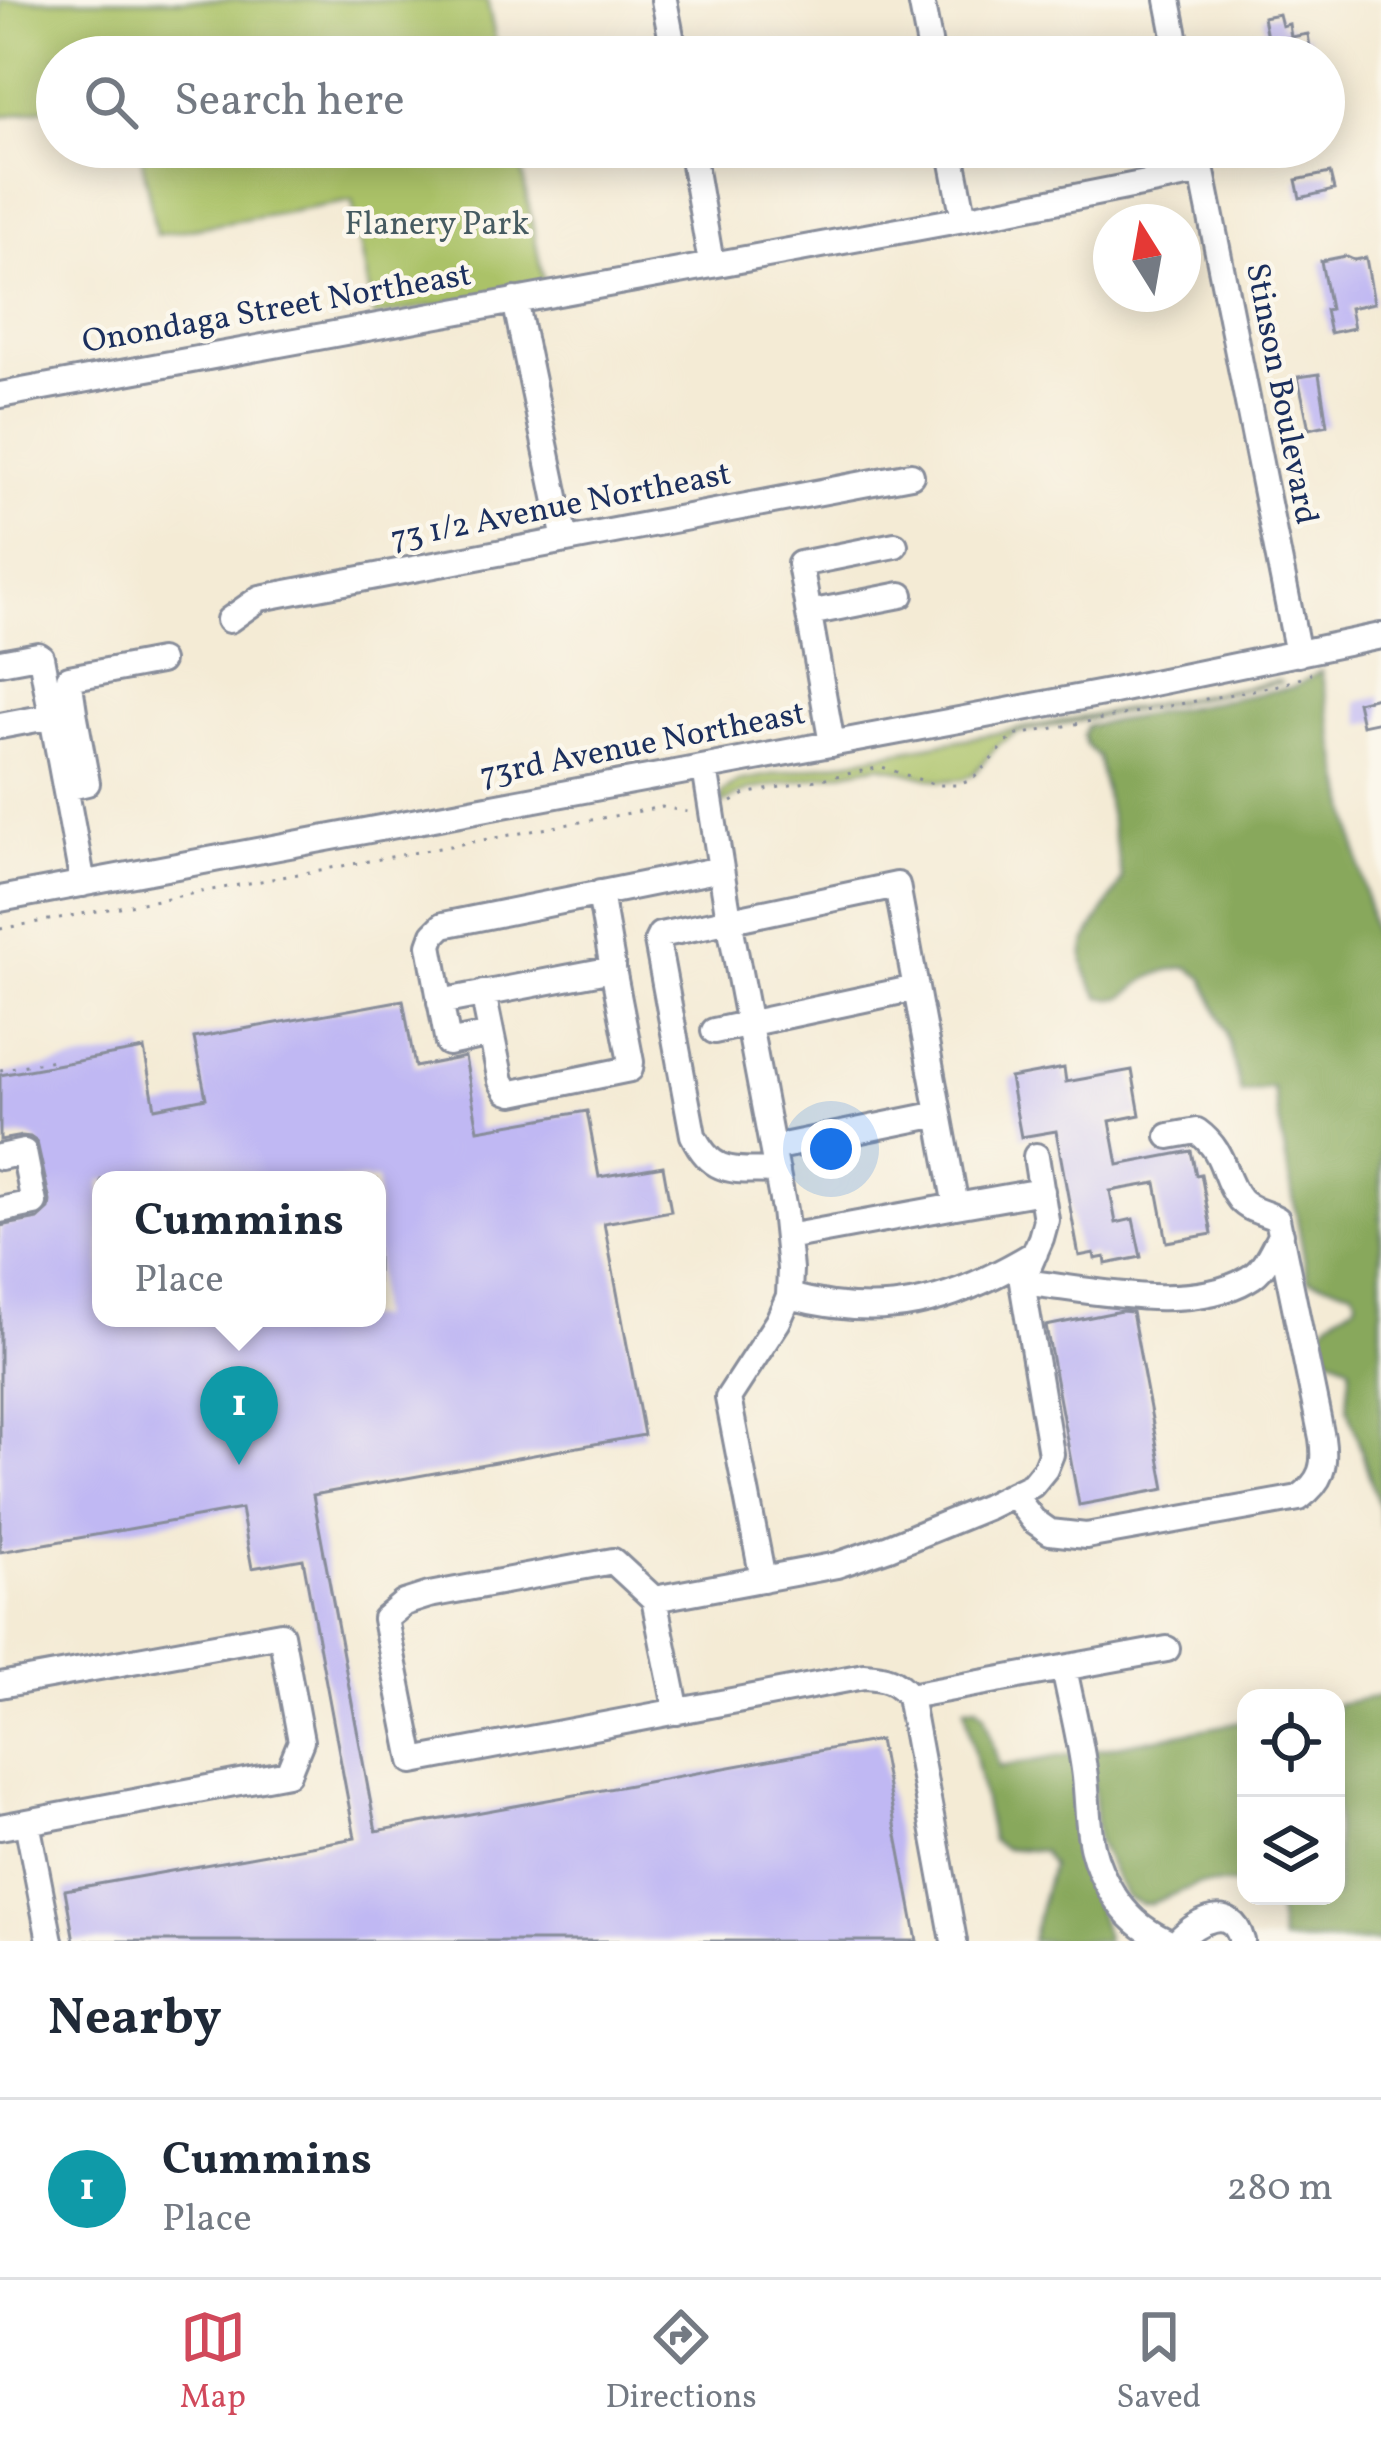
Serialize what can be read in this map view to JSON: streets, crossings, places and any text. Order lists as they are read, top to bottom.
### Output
{
  "streets": {
    "street": [
      "Onondaga Street Northeast",
      "Stinson Boulevard",
      "73 1/2 Avenue Northeast",
      "73rd Avenue Northeast"
    ]
  },
  "crossings": [
    ["Stinson Boulevard", "73rd Avenue Northeast"]
  ],
  "parks": ["Flanery Park"],
  "north": "top",
  "page": {
    "search": "Search here",
    "popup": ["Cummins", "Place"],
    "pins": "1",
    "heading": "Nearby",
    "list": [
      {
        "mark": "1",
        "name": "Cummins",
        "note": "Place",
        "value": "280 m"
      }
    ],
    "nav": ["Map", "Directions", "Saved"]
  }
}
